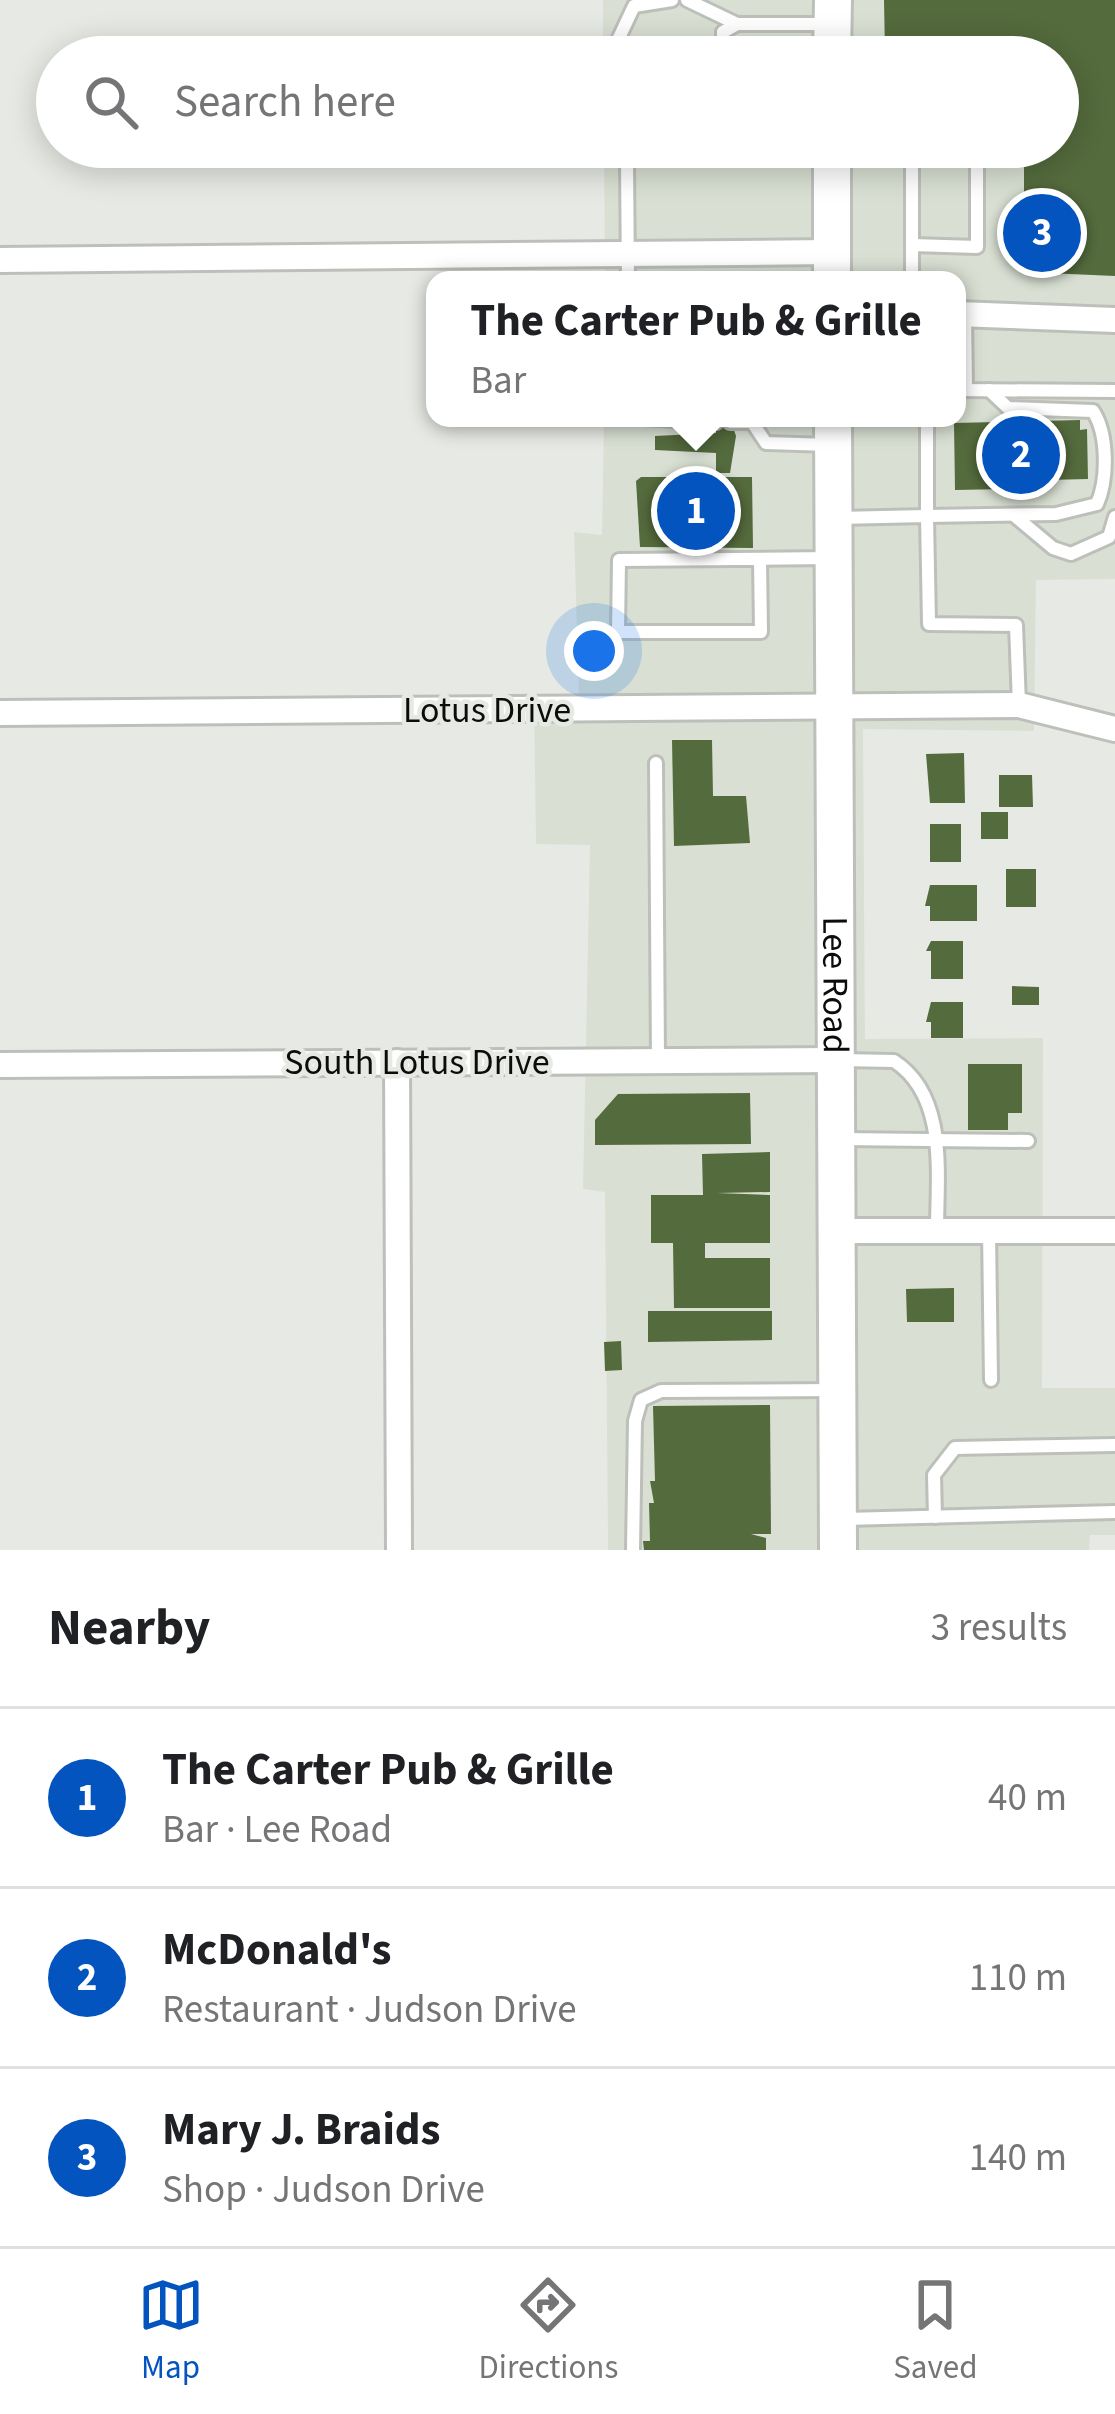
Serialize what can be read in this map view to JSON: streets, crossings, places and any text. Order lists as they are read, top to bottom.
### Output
{
  "streets": {
    "main road": ["Lee Road"],
    "street": ["Lotus Drive", "South Lotus Drive"]
  },
  "crossings": [
    ["Lotus Drive", "Lee Road"],
    ["Lee Road", "South Lotus Drive"]
  ],
  "page": {
    "search": "Search here",
    "pins": ["3", "2", "1"],
    "popup": ["The Carter Pub & Grille", "Bar"],
    "heading": ["Nearby", "3 results"],
    "list": [
      {
        "mark": "1",
        "name": "The Carter Pub & Grille",
        "note": "Bar · Lee Road",
        "value": "40 m"
      },
      {
        "mark": "2",
        "name": "McDonald's",
        "note": "Restaurant · Judson Drive",
        "value": "110 m"
      },
      {
        "mark": "3",
        "name": "Mary J. Braids",
        "note": "Shop · Judson Drive",
        "value": "140 m"
      }
    ],
    "nav": ["Map", "Directions", "Saved"]
  }
}
